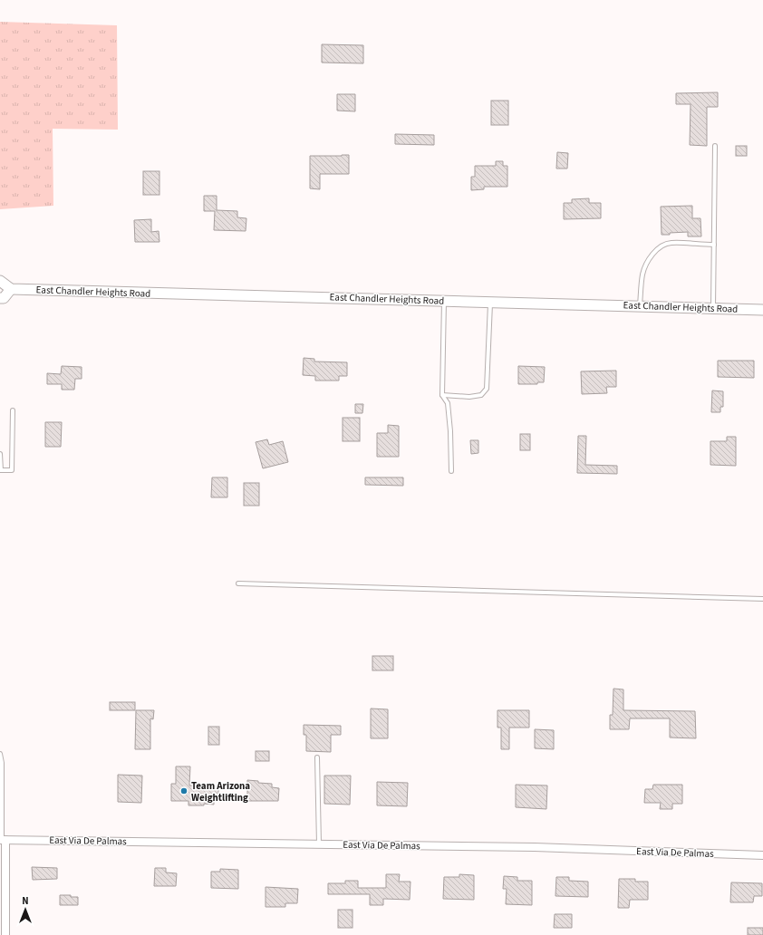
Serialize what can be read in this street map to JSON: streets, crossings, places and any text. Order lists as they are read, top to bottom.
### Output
{
  "streets": {
    "main road": ["East Chandler Heights Road"],
    "street": ["East Via De Palmas"]
  },
  "places": ["Team Arizona Weightlifting"],
  "north": "top"
}
